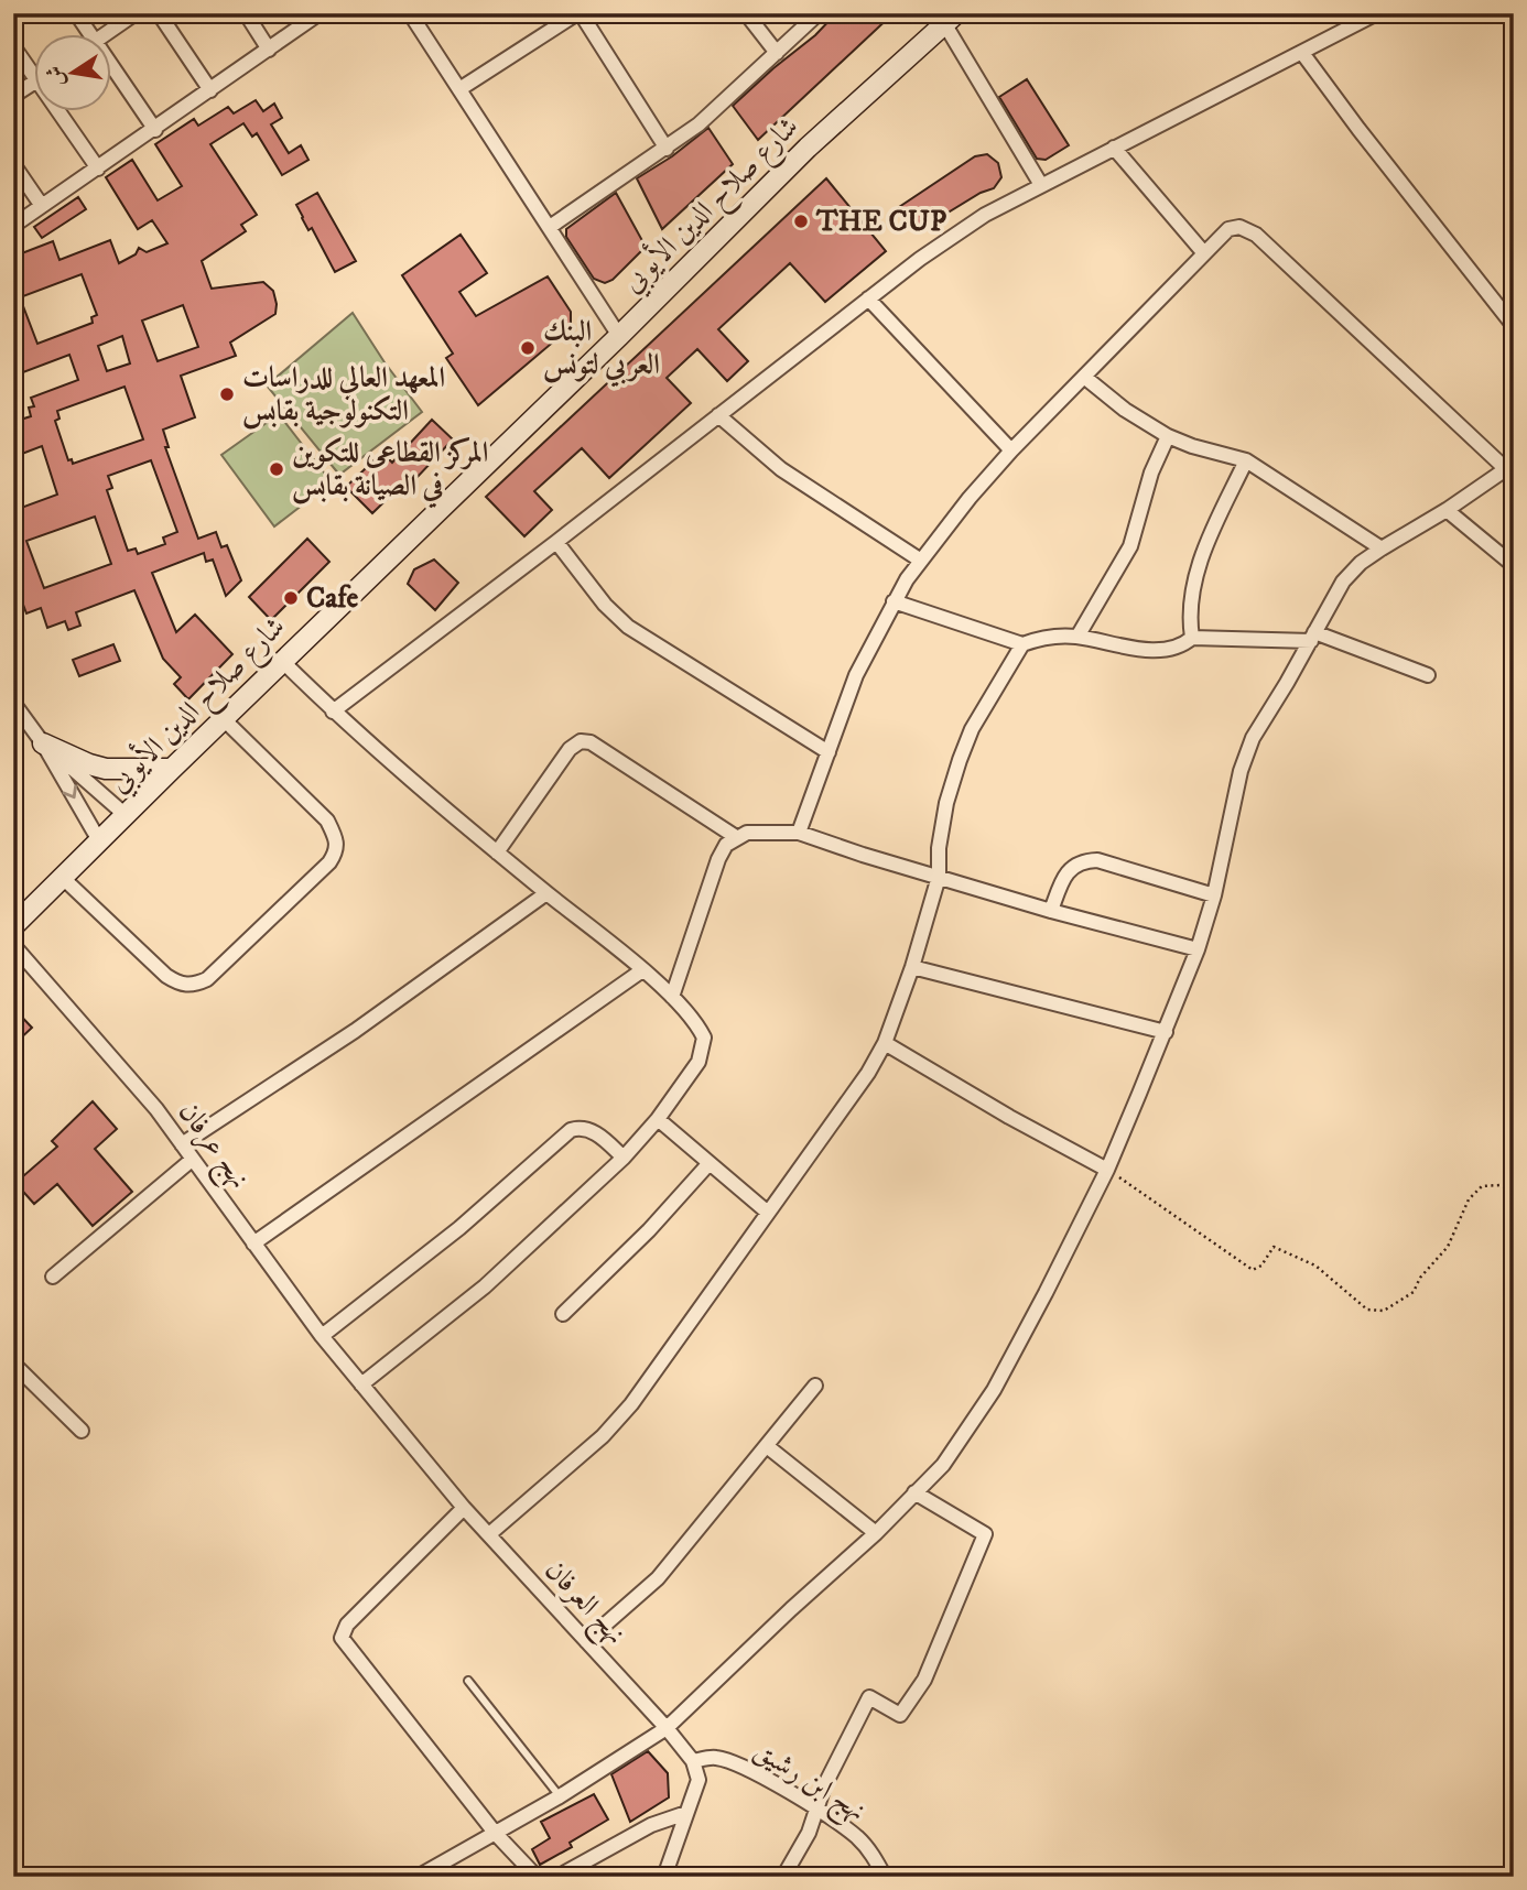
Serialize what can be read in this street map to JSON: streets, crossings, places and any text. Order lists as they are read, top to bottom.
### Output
{
  "streets": {
    "main road": ["شارع صلاح الدين الأيوبي"],
    "street": ["نهج عرفان", "نهج العرفان", "نهج ابن رشيق"]
  },
  "crossings": [
    ["نهج عرفان", "نهج العرفان"],
    ["نهج العرفان", "نهج ابن رشيق"]
  ],
  "places": [
    "THE CUP",
    "البنك العربي لتونس",
    "المعهد العالي للدراسات التكنولوجية بقابس",
    "المركز القطاعى للتكوين في الصيانة بقابس",
    "Cafe"
  ],
  "north": "left"
}
